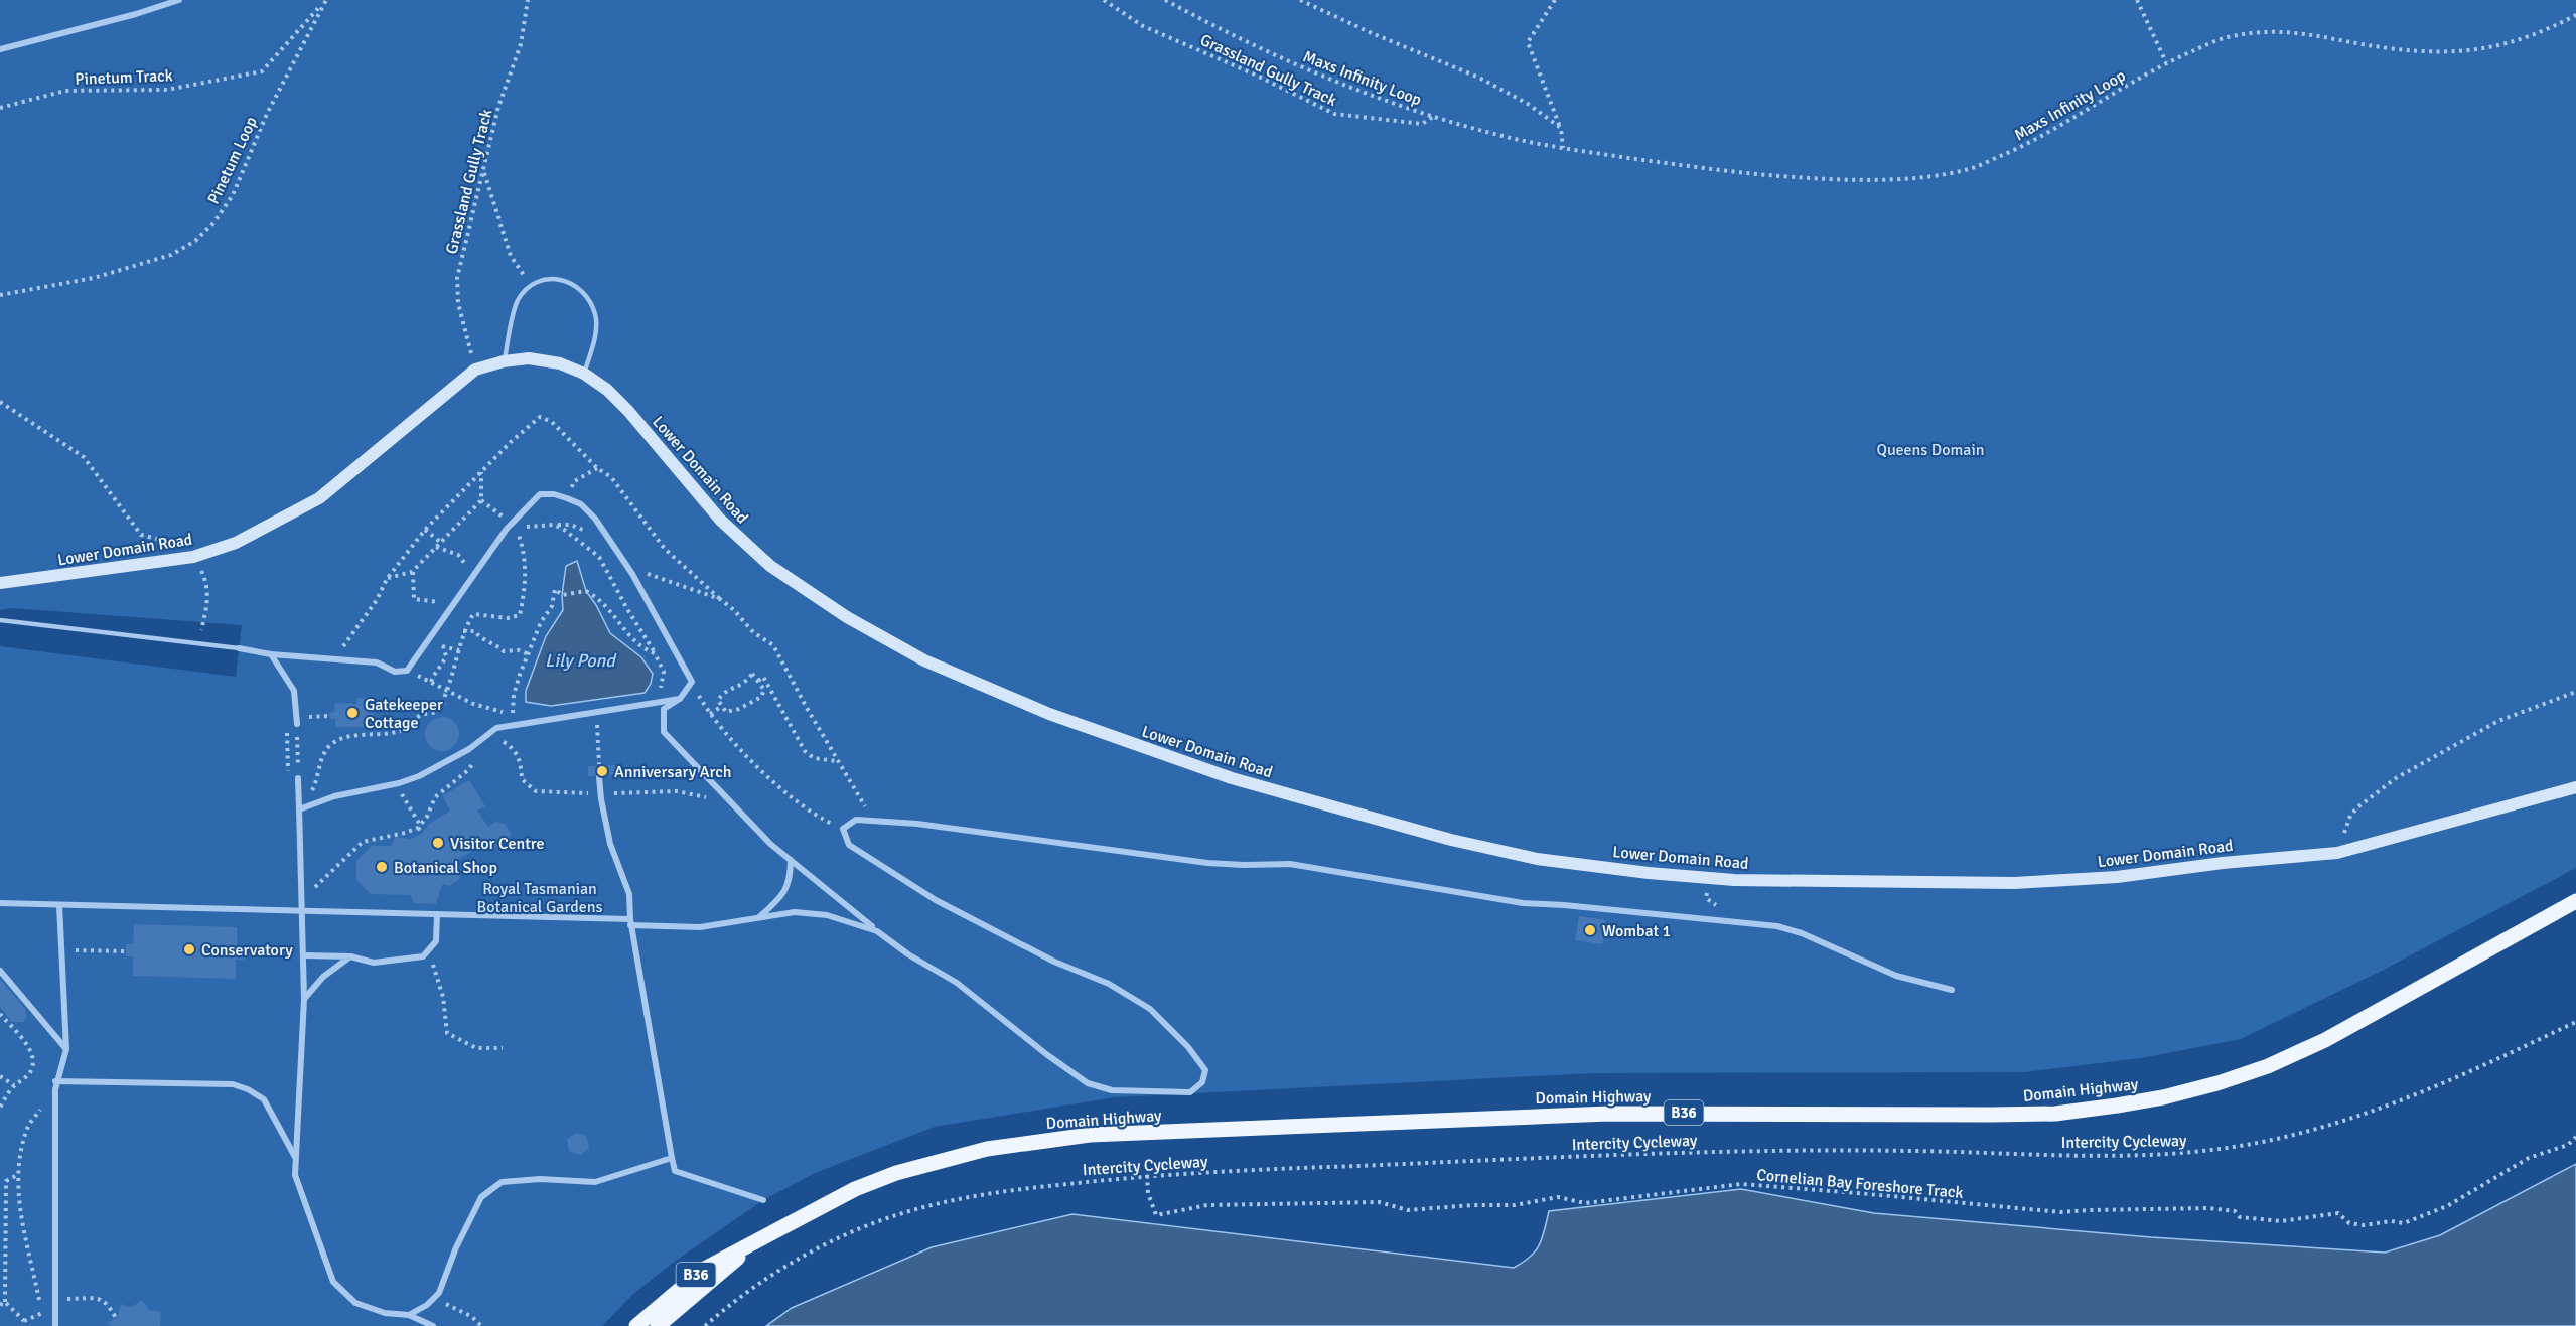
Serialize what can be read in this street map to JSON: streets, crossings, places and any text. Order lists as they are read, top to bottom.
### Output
{
  "streets": {
    "main road": ["Domain Highway", "B36"],
    "street": ["Lower Domain Road"],
    "path": [
      "Grassland Gully Track",
      "Pinetum Track",
      "Maxs Infinity Loop",
      "Pinetum Loop",
      "Intercity Cycleway",
      "Cornelian Bay Foreshore Track"
    ]
  },
  "crossings": [
    ["Grassland Gully Track", "Maxs Infinity Loop"],
    ["Grassland Gully Track", "Lower Domain Road"],
    ["Pinetum Track", "Pinetum Loop"],
    ["Intercity Cycleway", "Cornelian Bay Foreshore Track"]
  ],
  "water": ["Lily Pond"],
  "parks": ["Queens Domain", "Royal Tasmanian Botanical Gardens"],
  "places": [
    "Gatekeeper Cottage",
    "Anniversary Arch",
    "Visitor Centre",
    "Botanical Shop",
    "Wombat 1",
    "Conservatory"
  ]
}
